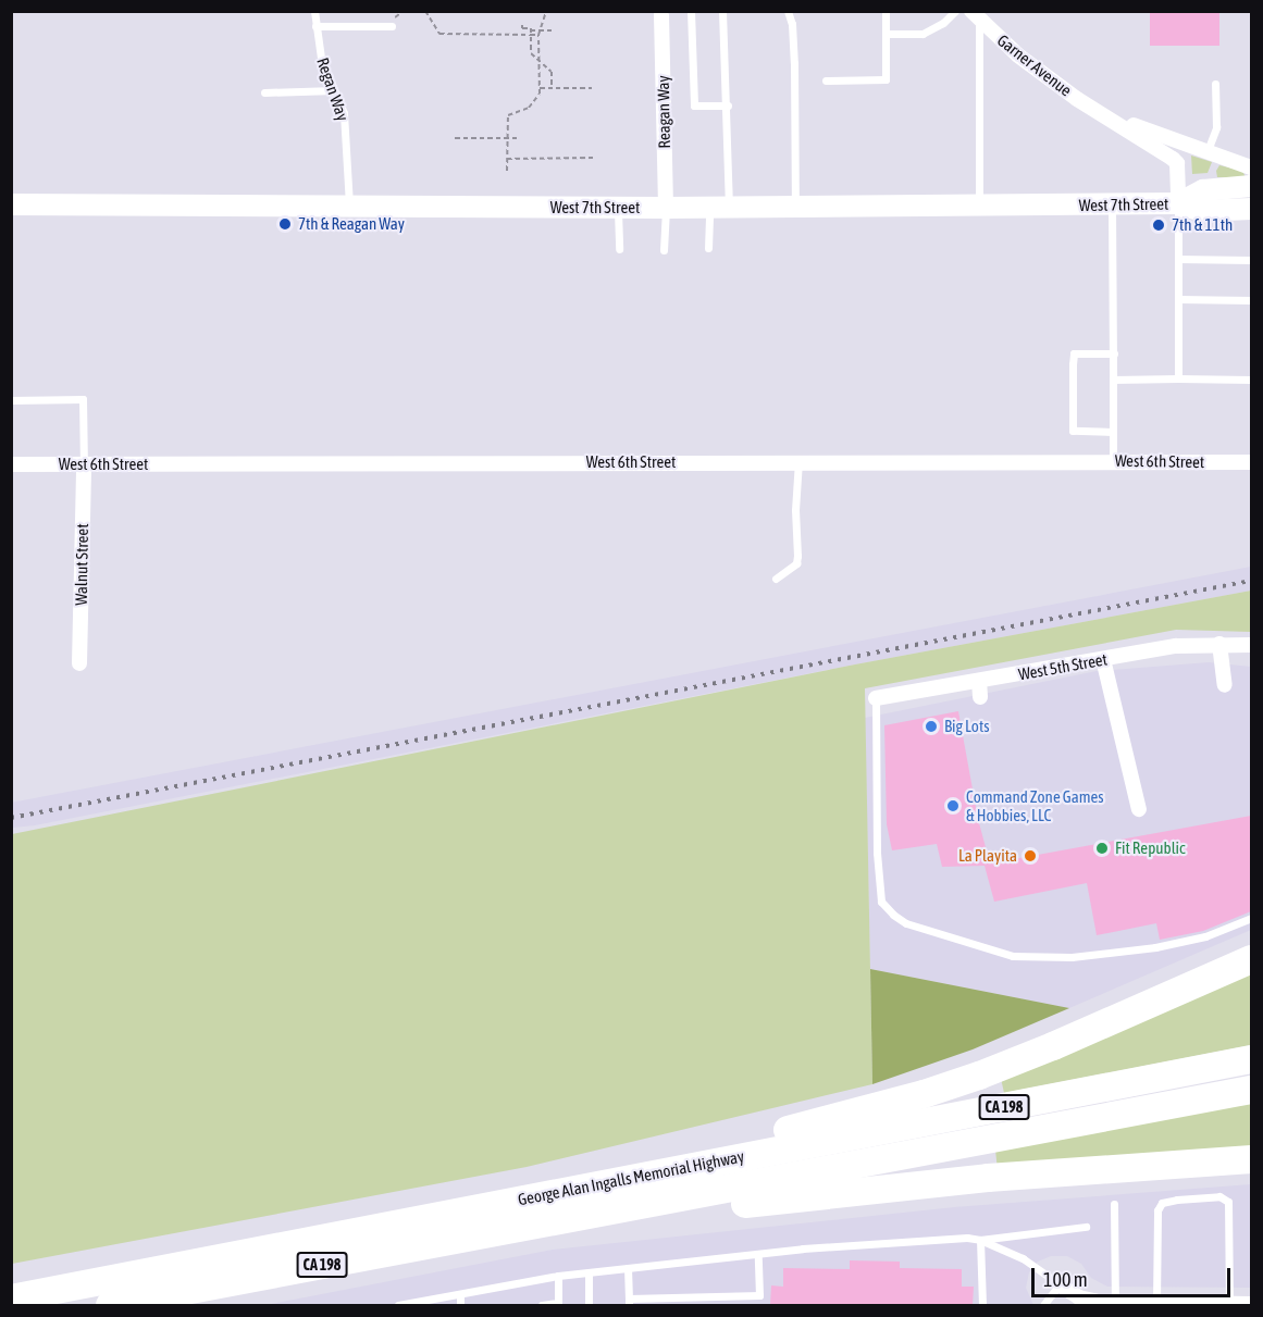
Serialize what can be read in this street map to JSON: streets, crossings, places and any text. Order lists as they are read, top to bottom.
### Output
{
  "streets": {
    "highway": ["CA 198", "George Alan Ingalls Memorial Highway"],
    "street": [
      "Garner Avenue",
      "Reagan Way",
      "West 7th Street",
      "West 6th Street",
      "Walnut Street",
      "West 5th Street"
    ],
    "lane": ["Regan Way"]
  },
  "crossings": [
    ["Garner Avenue", "West 7th Street"],
    ["Regan Way", "West 7th Street"],
    ["Reagan Way", "West 7th Street"],
    ["West 6th Street", "Walnut Street"]
  ],
  "places": [
    "7th & Reagan Way",
    "7th & 11th",
    "Big Lots",
    "Command Zone Games & Hobbies, LLC",
    "Fit Republic",
    "La Playita"
  ],
  "scale_bar": "100 m"
}
